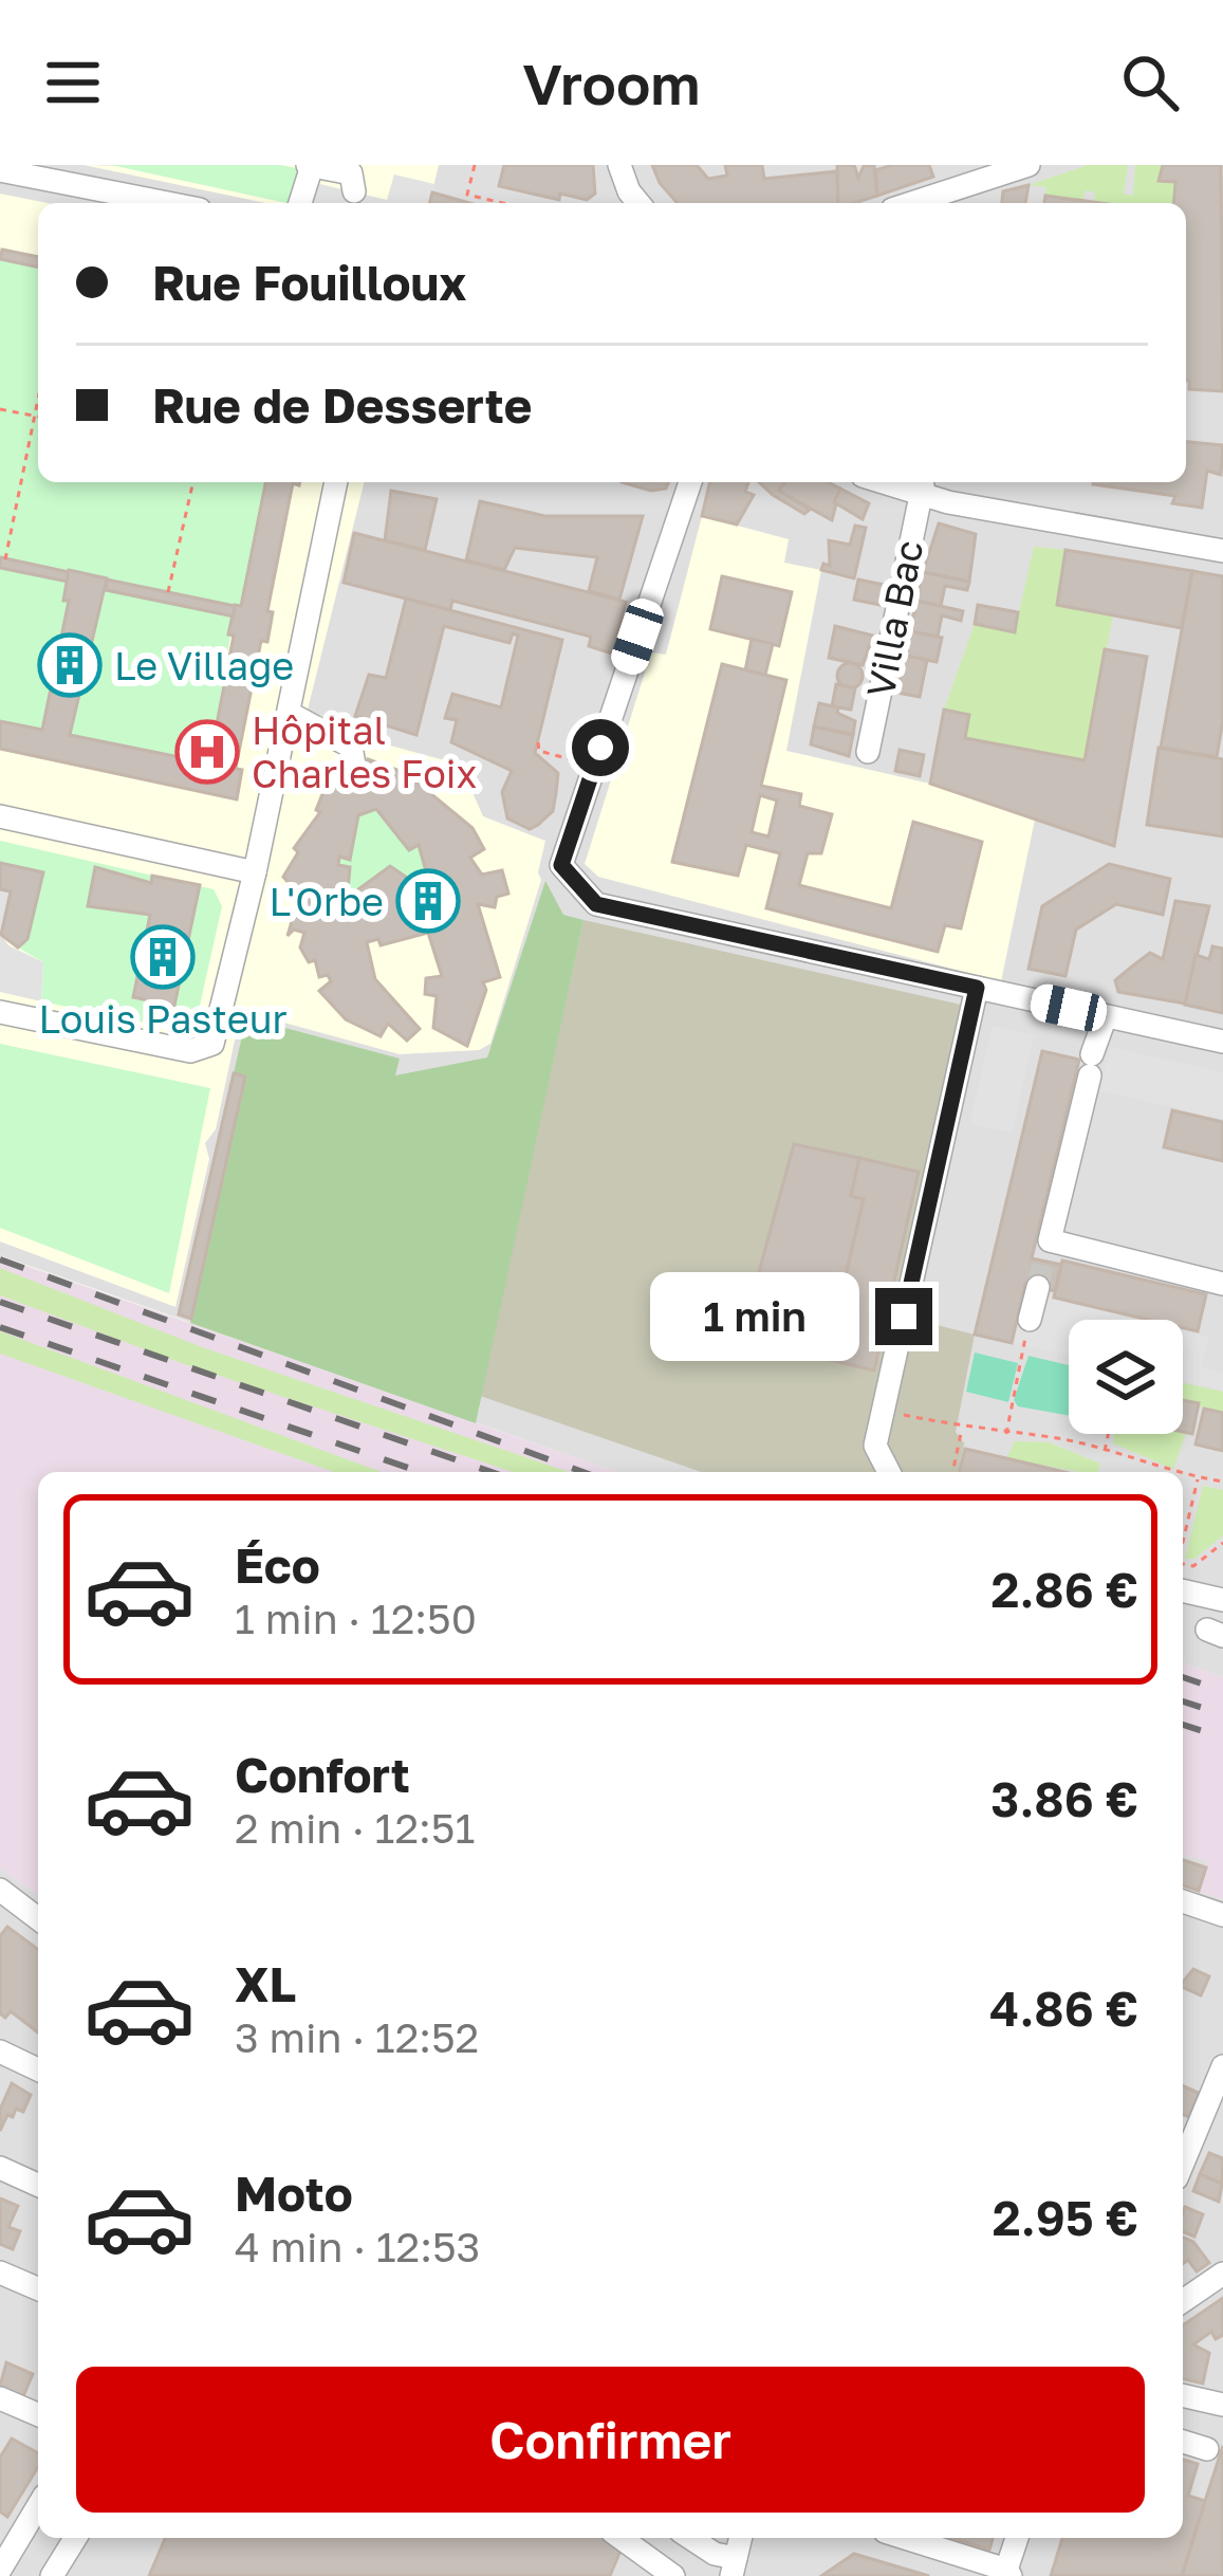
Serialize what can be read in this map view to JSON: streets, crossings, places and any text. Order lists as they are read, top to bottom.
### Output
{
  "streets": {
    "street": ["Villa Bac"]
  },
  "places": {
    "building": ["Le Village", "L'Orbe", "Louis Pasteur"],
    "hospital": ["Hôpital Charles Foix"]
  },
  "page": {
    "header": "Vroom",
    "banner": ["Rue Fouilloux", "Rue de Desserte"],
    "bubble": "1 min",
    "list": [
      {
        "name": "Éco",
        "note": "1 min · 12:50",
        "value": "2.86 €"
      },
      {
        "name": "Confort",
        "note": "2 min · 12:51",
        "value": "3.86 €"
      },
      {
        "name": "XL",
        "note": "3 min · 12:52",
        "value": "4.86 €"
      },
      {
        "name": "Moto",
        "note": "4 min · 12:53",
        "value": "2.95 €"
      }
    ],
    "buttons": "Confirmer"
  }
}
